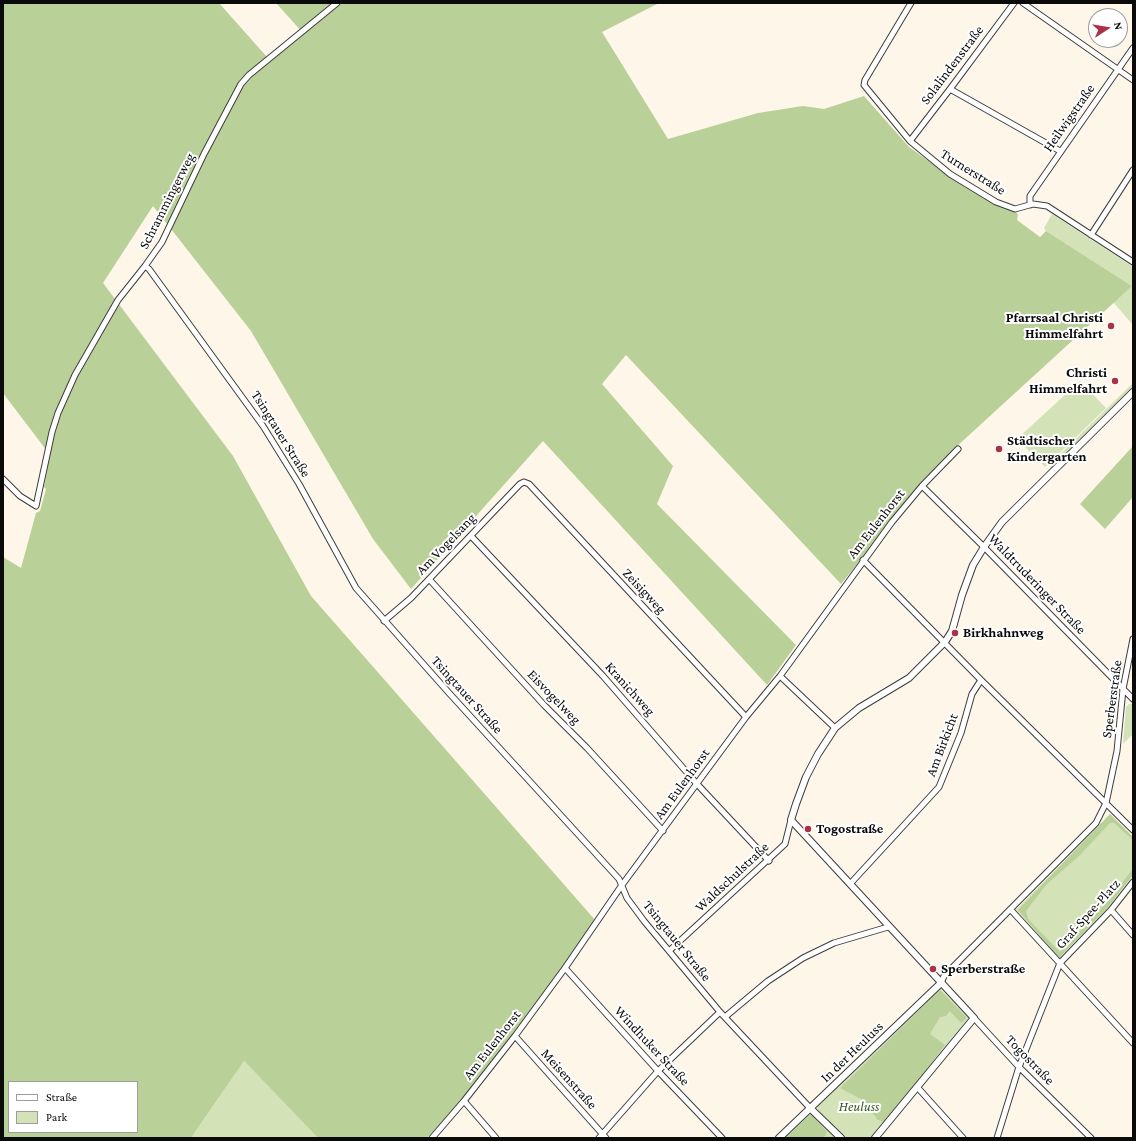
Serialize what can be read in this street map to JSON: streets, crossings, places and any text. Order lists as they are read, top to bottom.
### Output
{
  "streets": {
    "street": [
      "Solalindenstraße",
      "Heilwigstraße",
      "Turnerstraße",
      "Schrammingerweg",
      "Tsingtauer Straße",
      "Am Eulenhorst",
      "Am Vogelsang",
      "Waldtruderinger Straße",
      "Zeisigweg",
      "Kranichweg",
      "Eisvogelweg",
      "Sperberstraße",
      "Am Birkicht",
      "Waldschulstraße",
      "Graf-Spee-Platz",
      "Windhuker Straße",
      "In der Heuluss",
      "Togostraße",
      "Meisenstraße"
    ]
  },
  "crossings": [
    ["Solalindenstraße", "Turnerstraße"],
    ["Heilwigstraße", "Turnerstraße"],
    ["Schrammingerweg", "Tsingtauer Straße"],
    ["Tsingtauer Straße", "Am Eulenhorst"],
    ["Tsingtauer Straße", "Am Vogelsang"],
    ["Tsingtauer Straße", "Waldschulstraße"],
    ["Tsingtauer Straße", "In der Heuluss"],
    ["Am Eulenhorst", "Waldtruderinger Straße"],
    ["Am Eulenhorst", "Zeisigweg"],
    ["Am Eulenhorst", "Kranichweg"],
    ["Am Eulenhorst", "Eisvogelweg"],
    ["Am Eulenhorst", "Windhuker Straße"],
    ["Am Eulenhorst", "Meisenstraße"],
    ["Am Vogelsang", "Zeisigweg"],
    ["Am Vogelsang", "Kranichweg"],
    ["Am Vogelsang", "Eisvogelweg"],
    ["Waldtruderinger Straße", "Sperberstraße"],
    ["Waldtruderinger Straße", "Waldschulstraße"],
    ["Kranichweg", "Waldschulstraße"],
    ["Sperberstraße", "Graf-Spee-Platz"],
    ["Sperberstraße", "In der Heuluss"],
    ["Sperberstraße", "Togostraße"],
    ["Am Birkicht", "Togostraße"],
    ["Waldschulstraße", "Togostraße"],
    ["In der Heuluss", "Togostraße"]
  ],
  "parks": ["Heuluss"],
  "places": [
    "Pfarrsaal Christi Himmelfahrt",
    "Christi Himmelfahrt",
    "Städtischer Kindergarten",
    "Birkhahnweg",
    "Togostraße",
    "Sperberstraße"
  ],
  "legend": ["Straße", "Park"],
  "north": "right"
}
